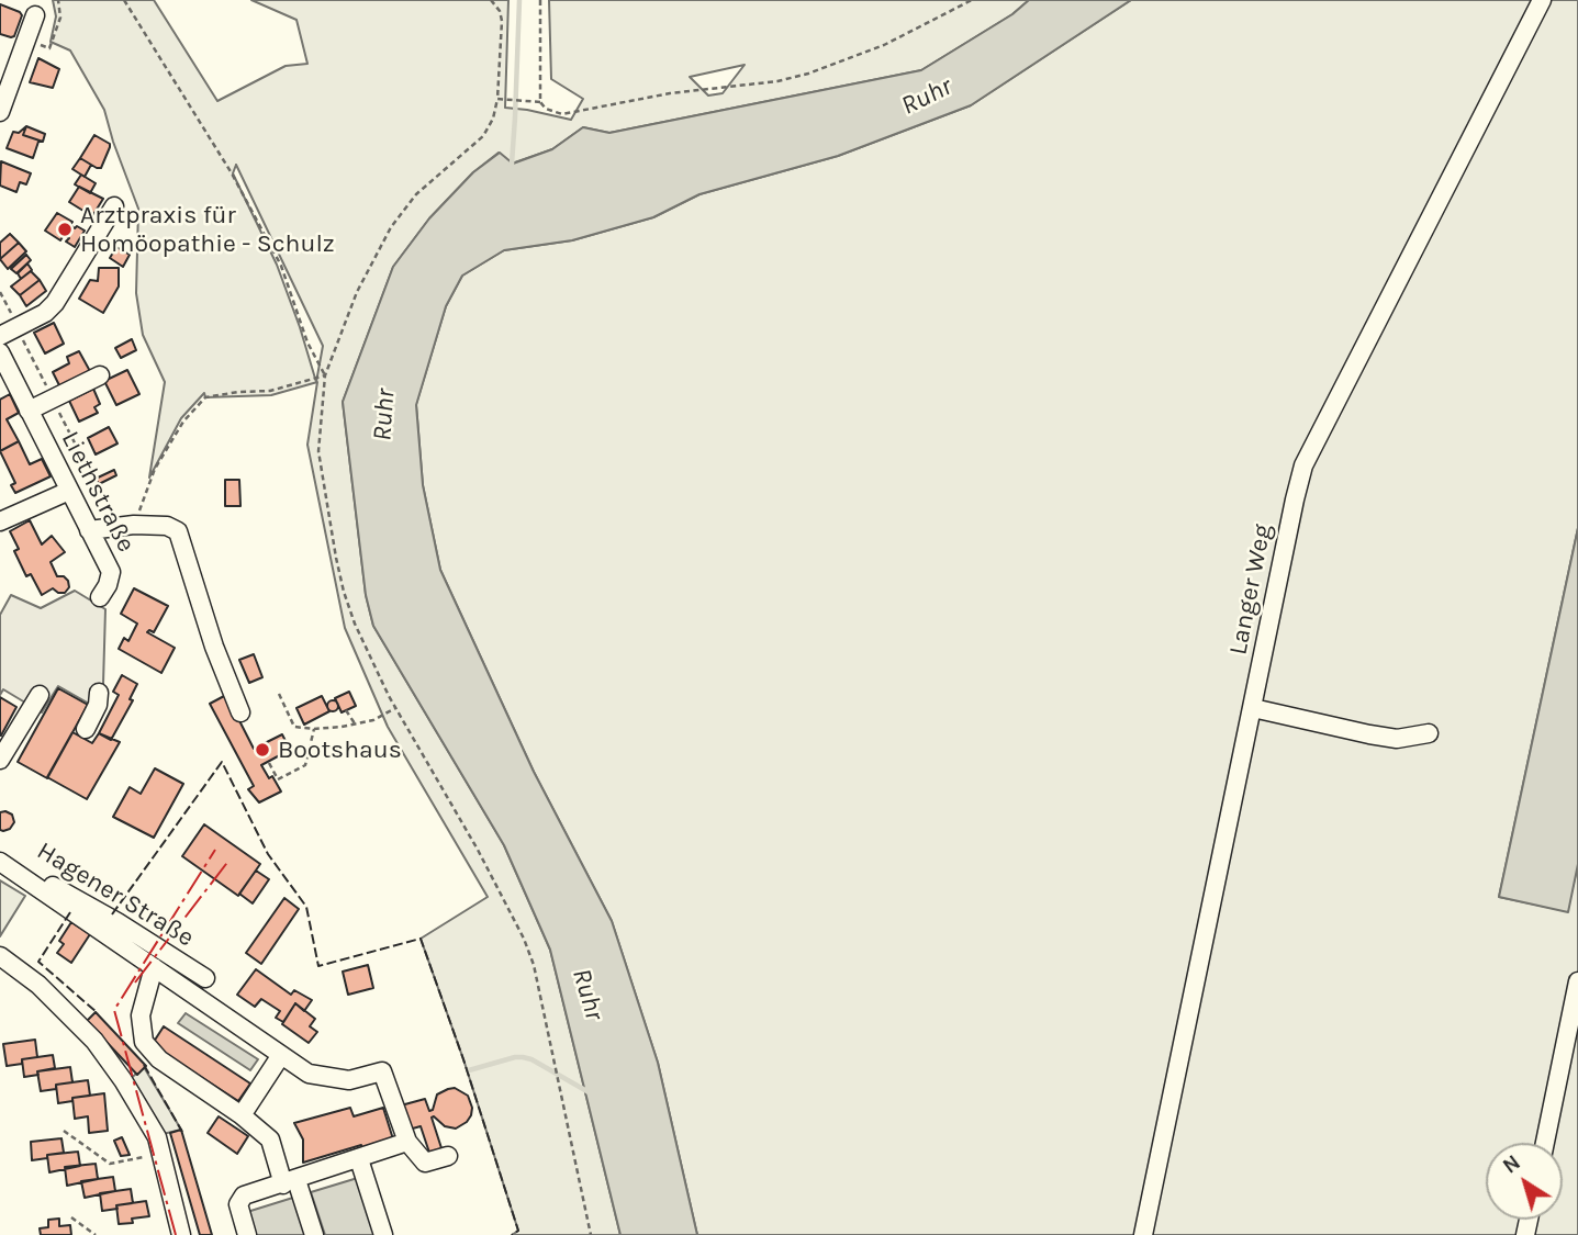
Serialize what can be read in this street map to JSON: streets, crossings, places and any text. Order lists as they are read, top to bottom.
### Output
{
  "streets": {
    "street": ["Liethstraße", "Langer Weg", "Hagener Straße"]
  },
  "water": ["Ruhr"],
  "places": ["Arztpraxis für Homöopathie - Schulz", "Bootshaus"],
  "north": "top left"
}
